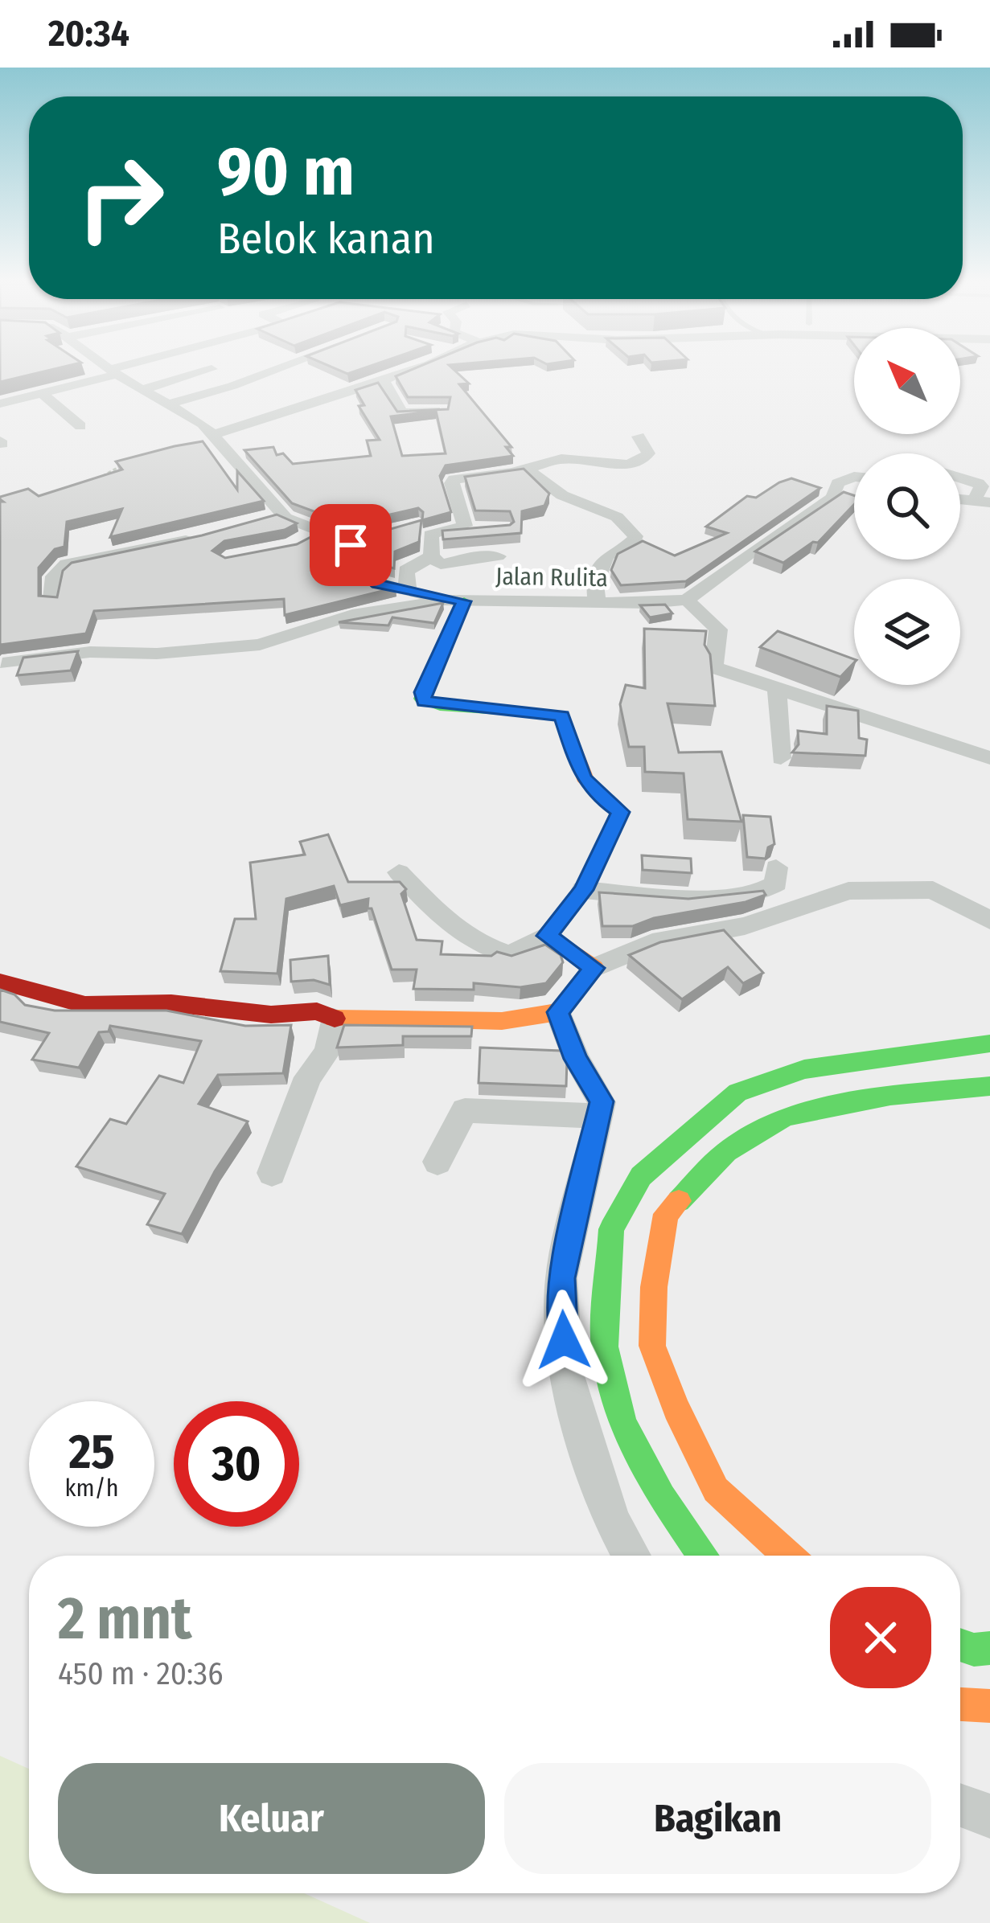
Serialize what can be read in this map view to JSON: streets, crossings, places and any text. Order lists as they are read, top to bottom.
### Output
{
  "streets": {
    "street": ["Jalan Rulita"]
  },
  "north": "top left",
  "page": {
    "status": "20:34",
    "turn": ["90 m", "Belok kanan"],
    "speed": "25 km/h",
    "limit": "30",
    "heading": ["2 mnt", "450 m · 20:36"],
    "buttons": ["Keluar", "Bagikan"]
  }
}
